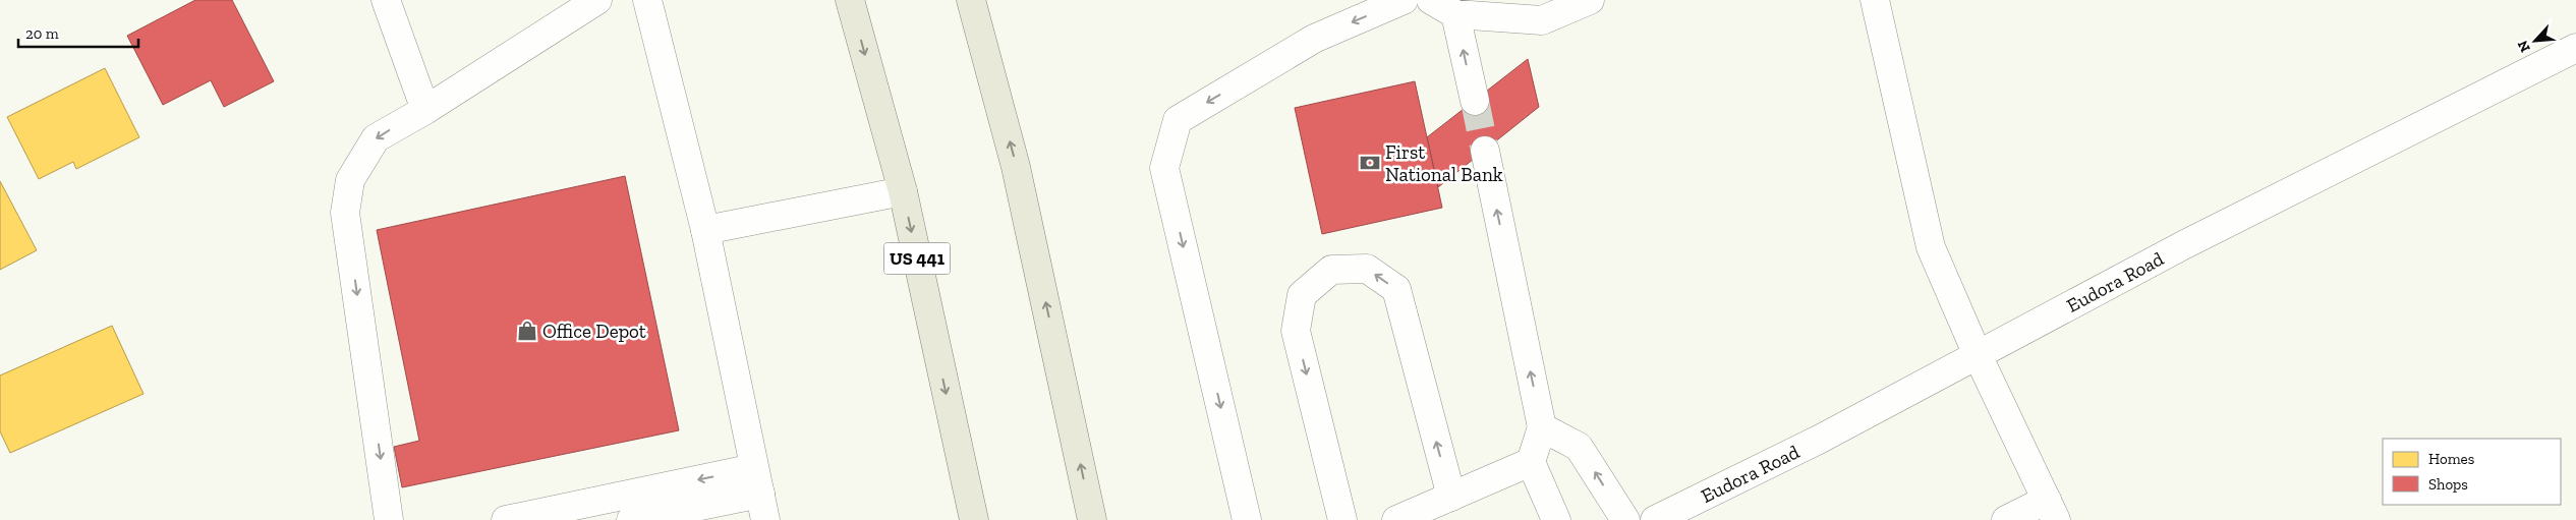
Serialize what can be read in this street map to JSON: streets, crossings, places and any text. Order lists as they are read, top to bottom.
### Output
{
  "streets": {
    "main road": ["US 441"],
    "street": ["Eudora Road"]
  },
  "places": {
    "bank": ["First National Bank"],
    "shop": ["Office Depot"]
  },
  "legend": ["Homes", "Shops"],
  "scale_bar": "20 m",
  "north": "bottom left"
}
